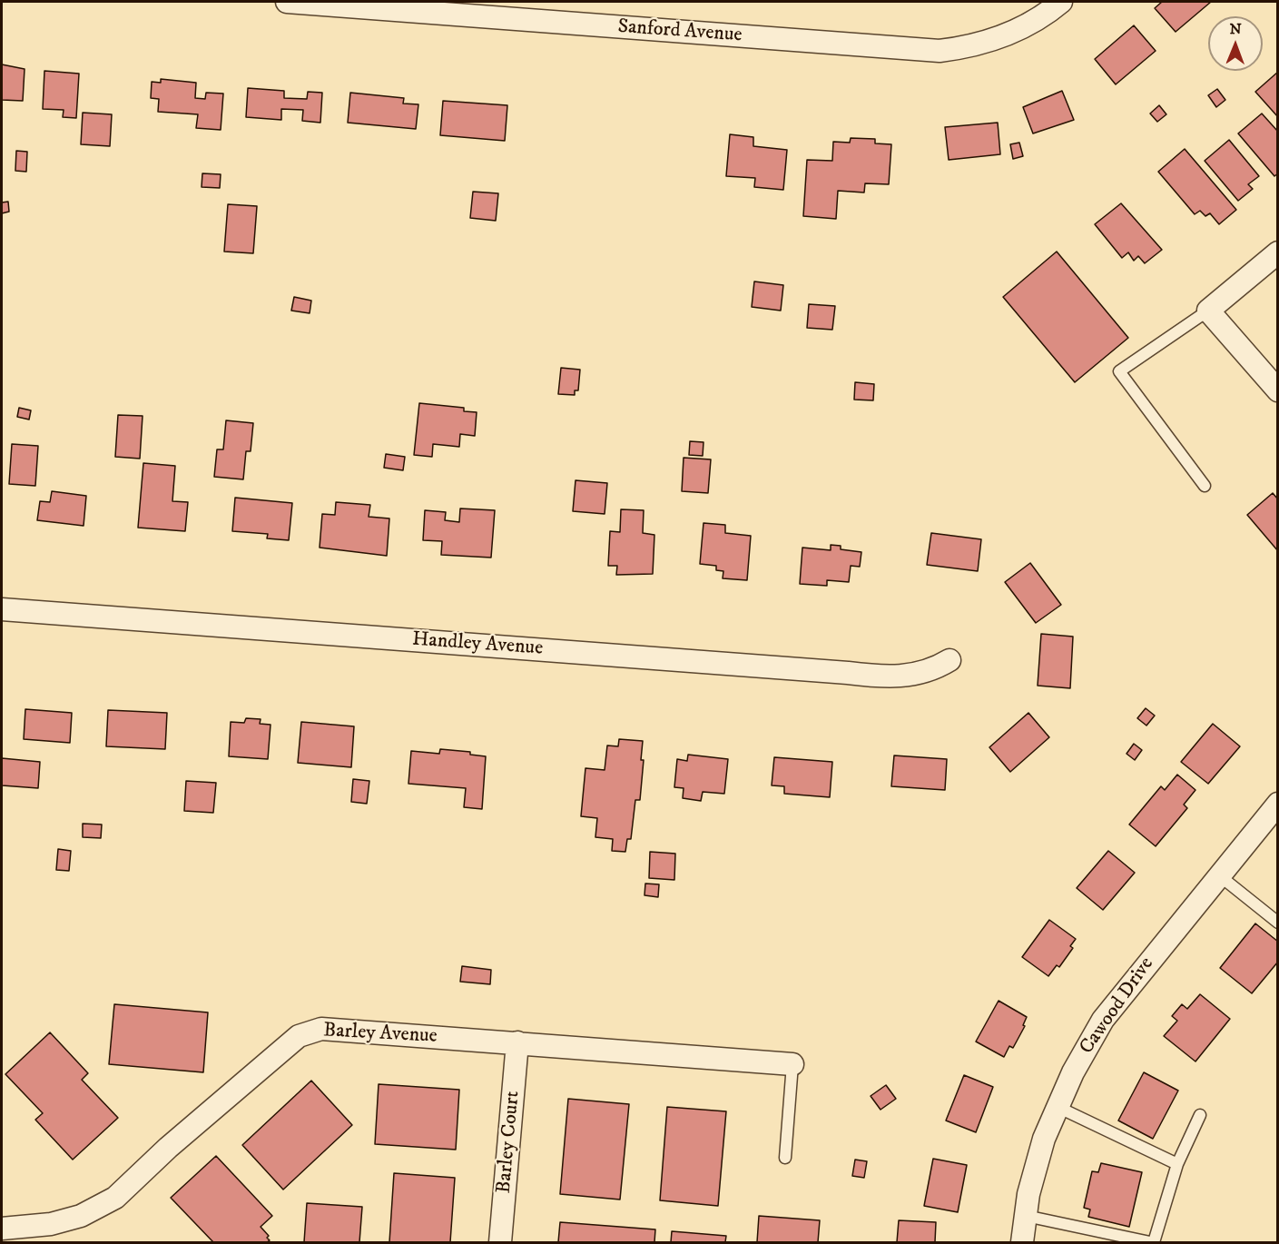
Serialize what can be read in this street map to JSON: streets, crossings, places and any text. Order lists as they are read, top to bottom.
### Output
{
  "streets": {
    "street": [
      "Sanford Avenue",
      "Handley Avenue",
      "Cawood Drive",
      "Barley Avenue",
      "Barley Court"
    ]
  },
  "crossings": [
    ["Barley Avenue", "Barley Court"]
  ],
  "north": "top"
}
